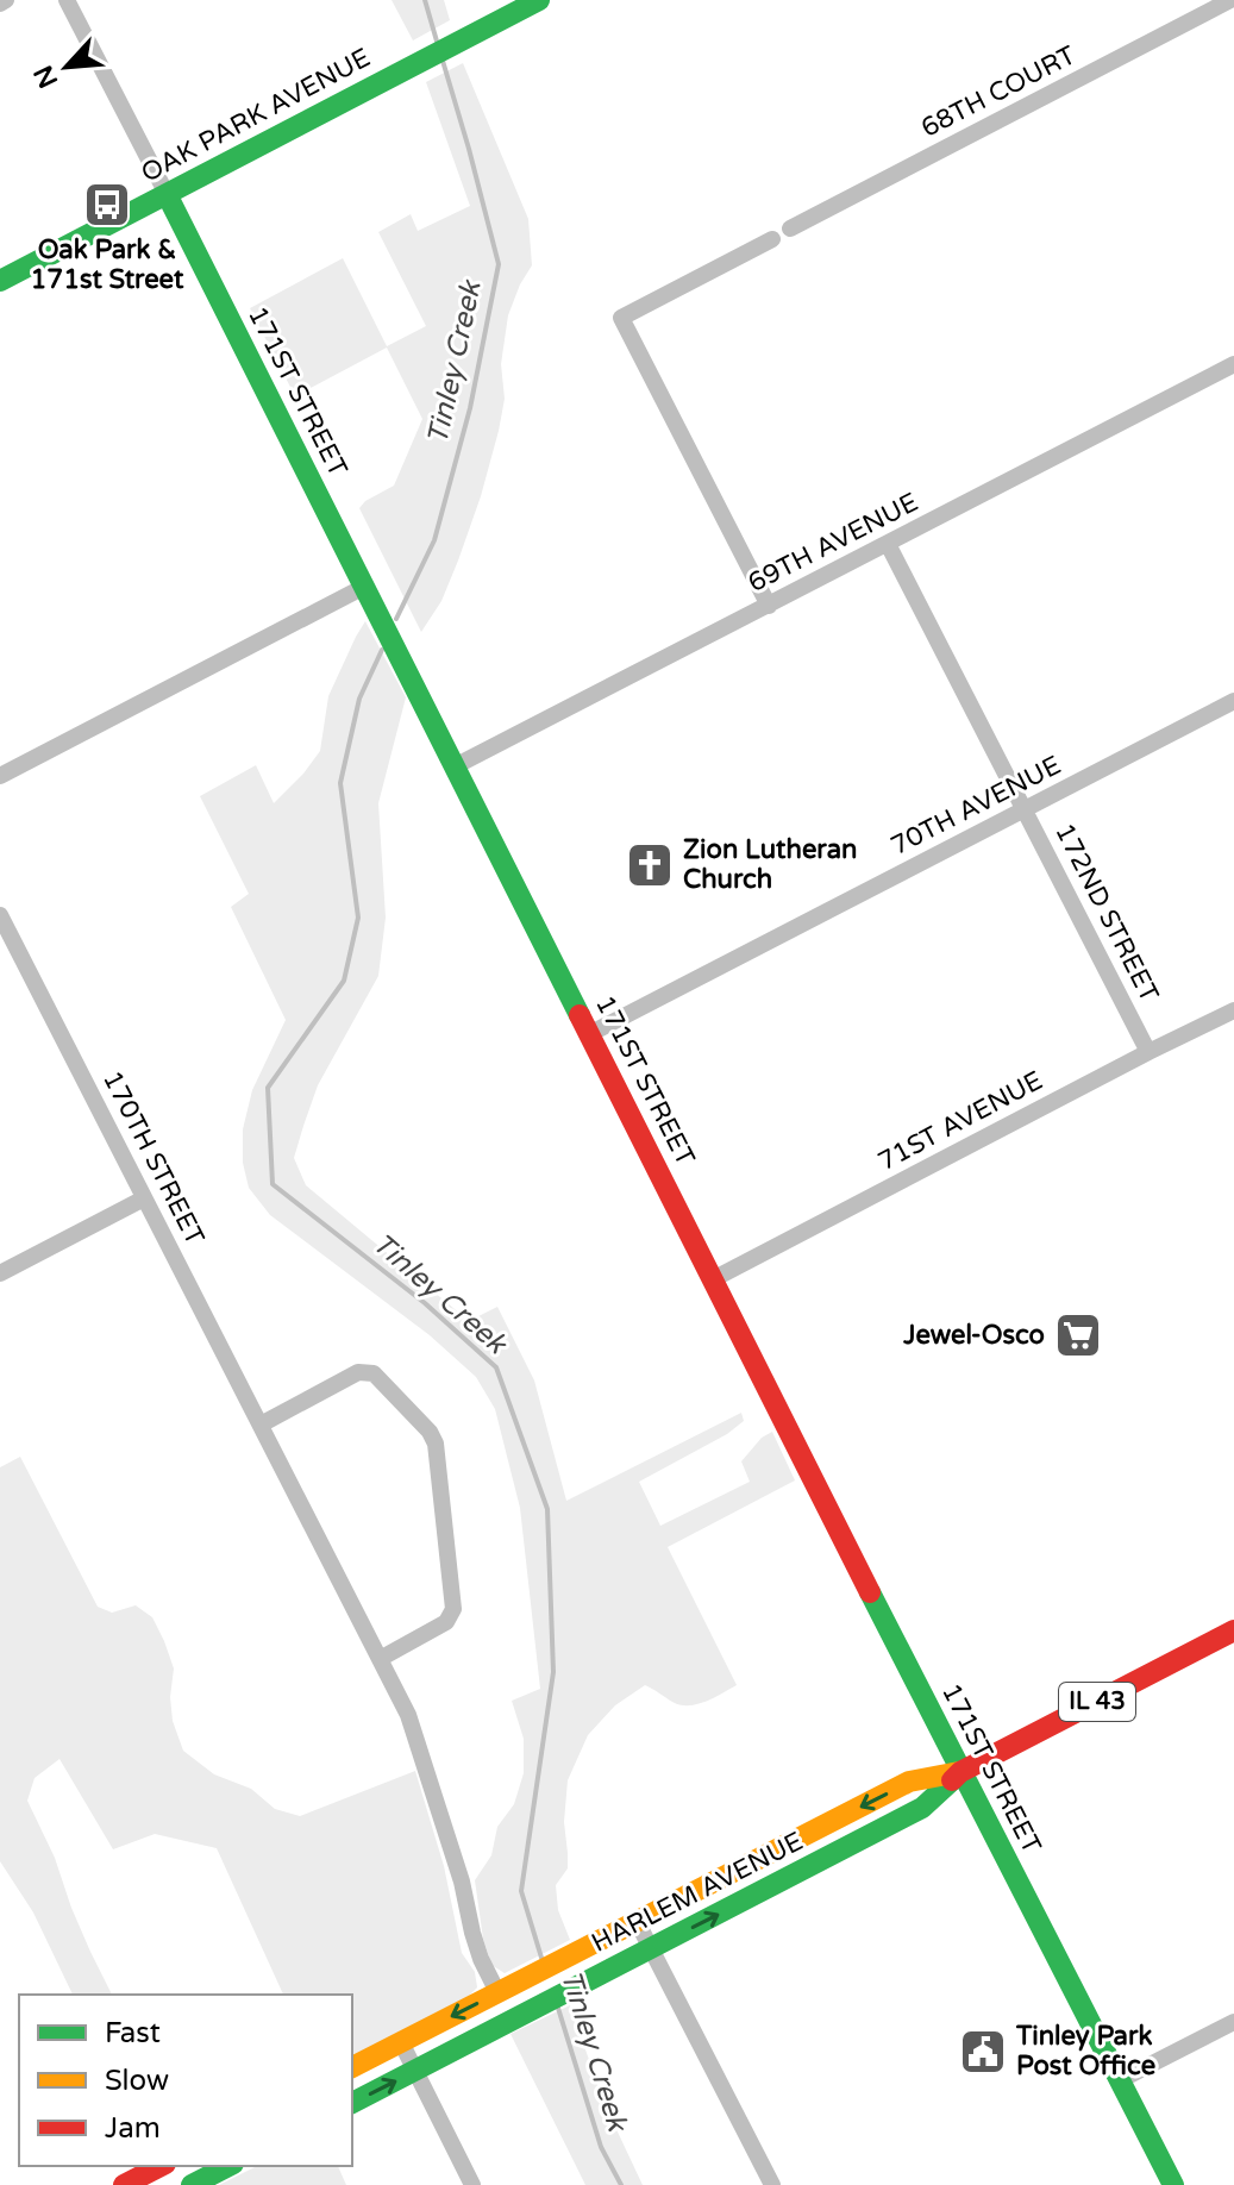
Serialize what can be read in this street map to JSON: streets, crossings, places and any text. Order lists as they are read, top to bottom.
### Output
{
  "streets": {
    "street": [
      "68TH COURT",
      "OAK PARK AVENUE",
      "171ST STREET",
      "69TH AVENUE",
      "70TH AVENUE",
      "172ND STREET",
      "71ST AVENUE",
      "170TH STREET",
      "IL 43",
      "HARLEM AVENUE"
    ]
  },
  "crossings": [
    ["OAK PARK AVENUE", "171ST STREET"],
    ["171ST STREET", "69TH AVENUE"],
    ["171ST STREET", "70TH AVENUE"],
    ["171ST STREET", "71ST AVENUE"],
    ["171ST STREET", "HARLEM AVENUE"],
    ["69TH AVENUE", "172ND STREET"],
    ["70TH AVENUE", "172ND STREET"],
    ["172ND STREET", "71ST AVENUE"],
    ["170TH STREET", "HARLEM AVENUE"]
  ],
  "water": ["Tinley Creek"],
  "places": {
    "bus stop": ["Oak Park & 171st Street"],
    "church": ["Zion Lutheran Church"],
    "supermarket": ["Jewel-Osco"],
    "public building": ["Tinley Park Post Office"]
  },
  "legend": ["Fast", "Slow", "Jam"],
  "north": "bottom left"
}
